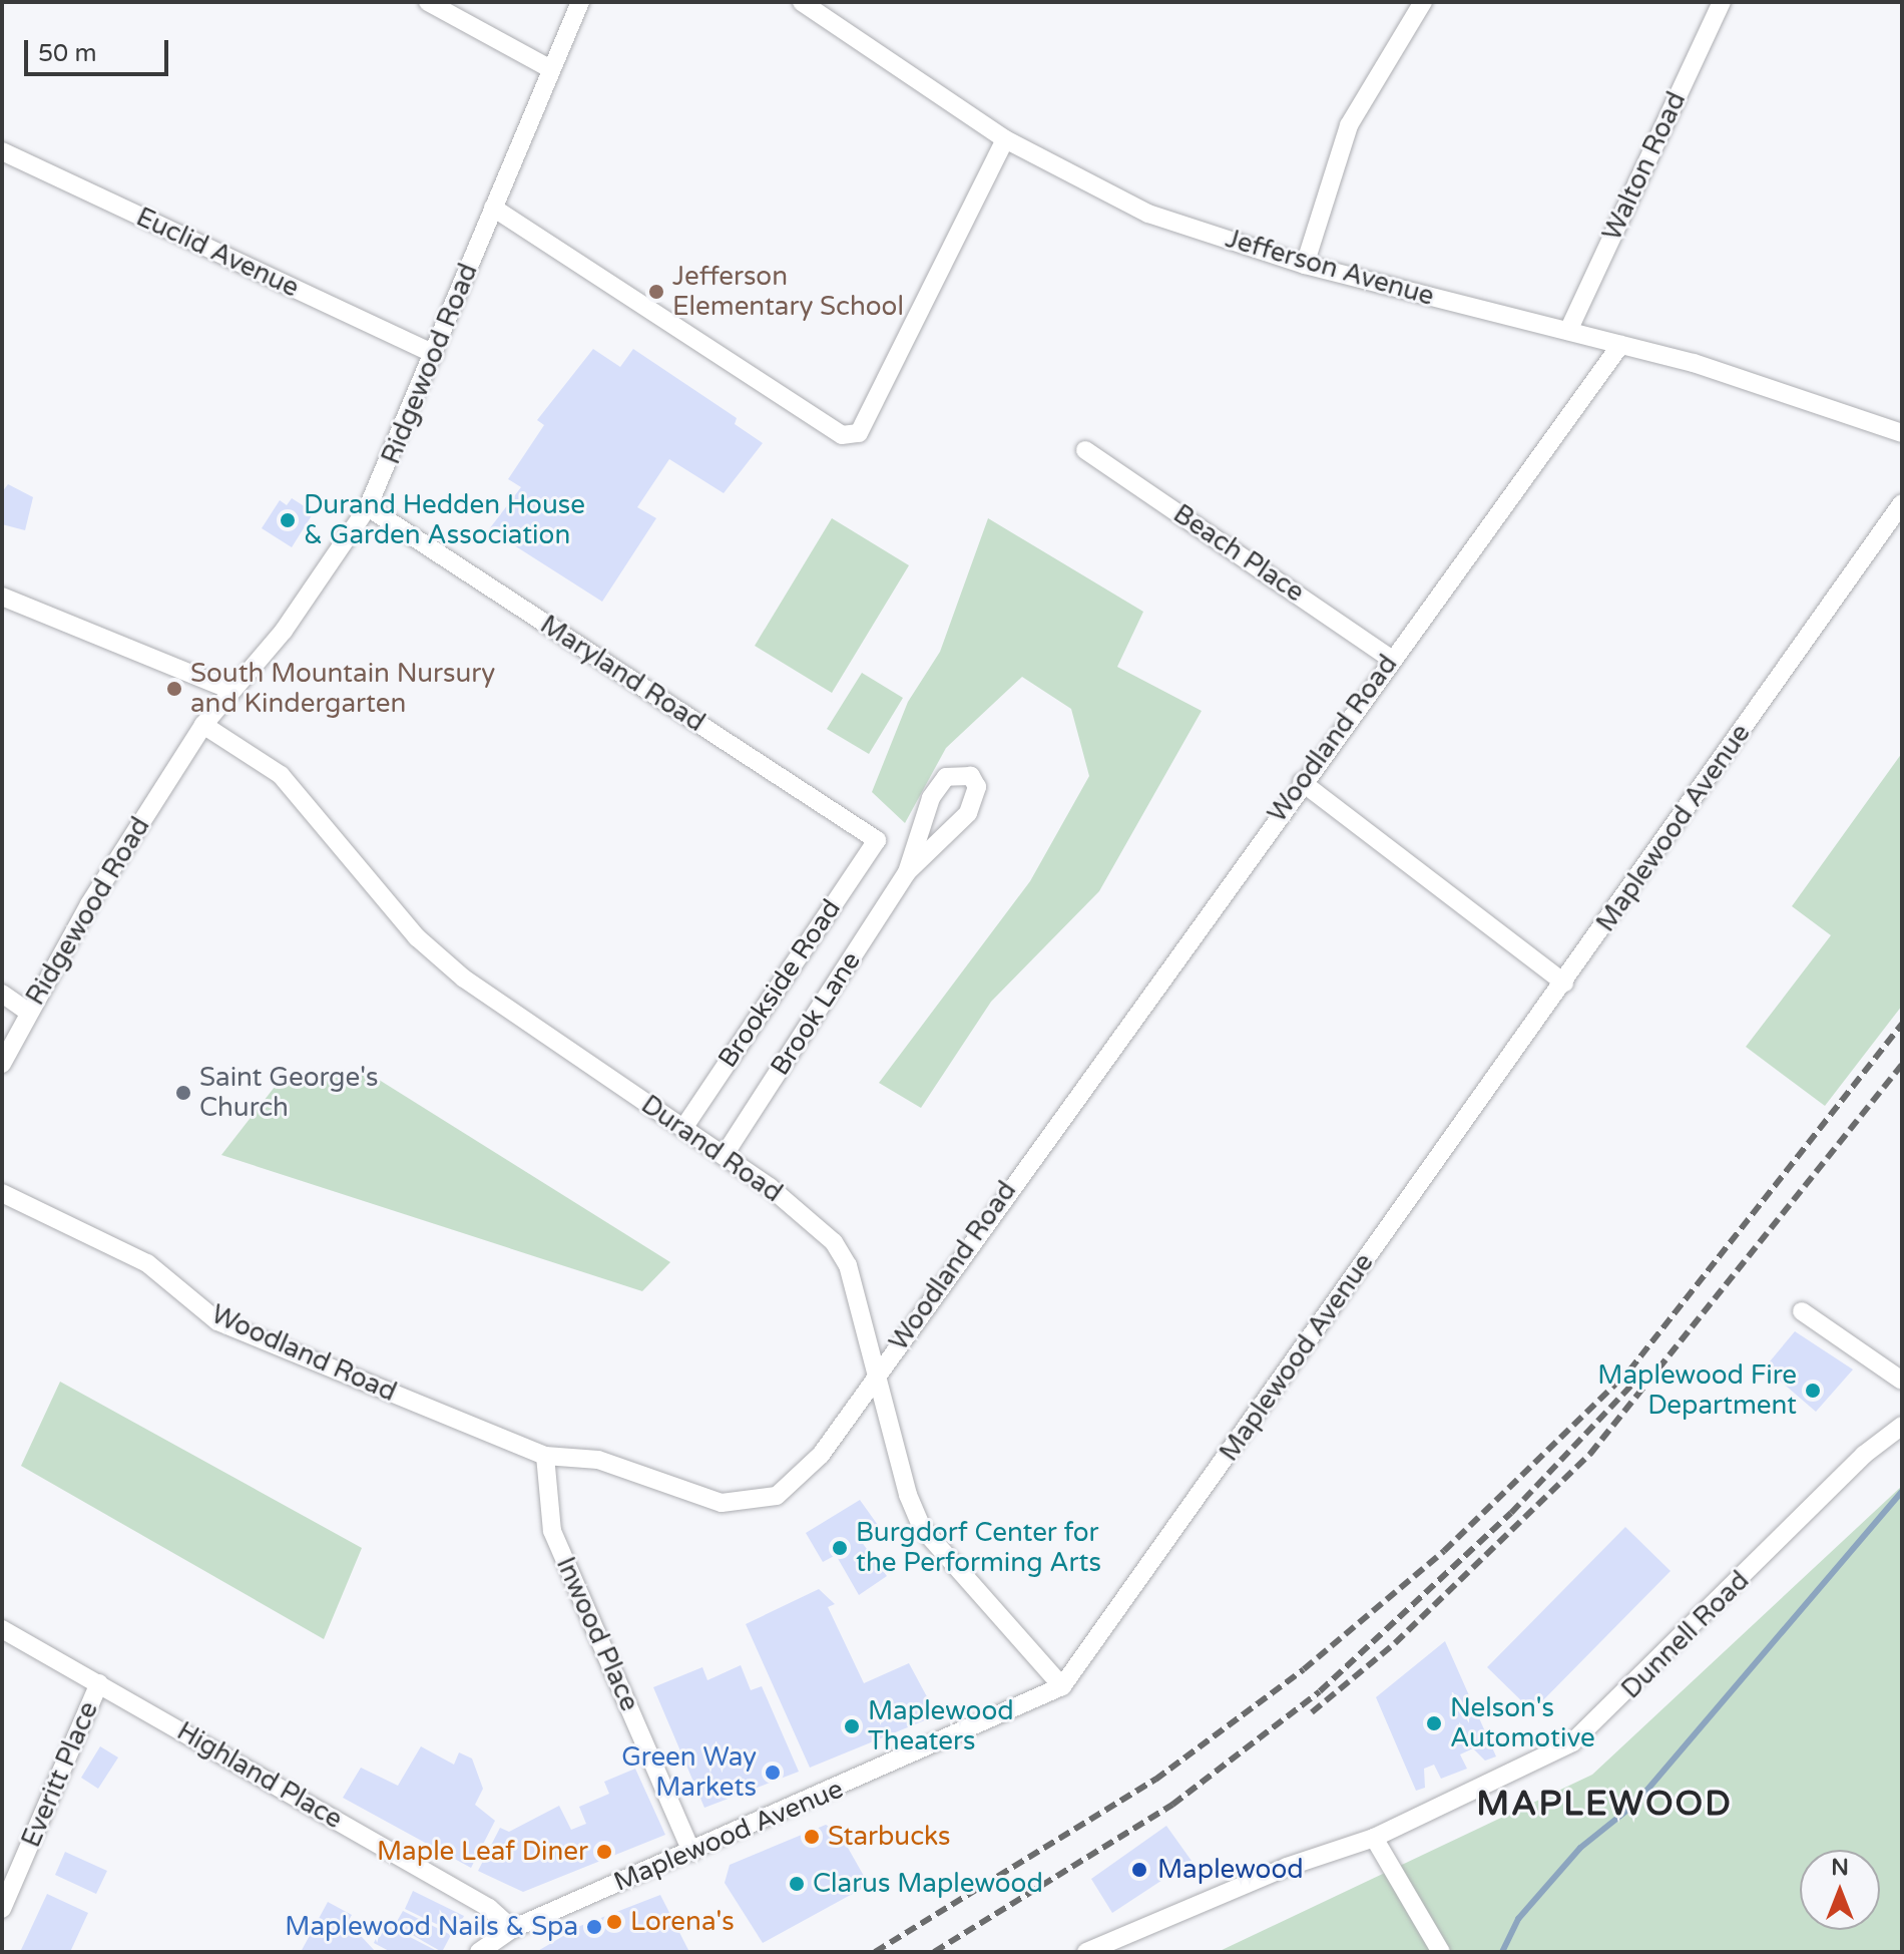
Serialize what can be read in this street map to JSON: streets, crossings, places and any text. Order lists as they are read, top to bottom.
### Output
{
  "streets": {
    "street": [
      "Walton Road",
      "Euclid Avenue",
      "Jefferson Avenue",
      "Ridgewood Road",
      "Beach Place",
      "Maryland Road",
      "Woodland Road",
      "Maplewood Avenue",
      "Brookside Road",
      "Brook Lane",
      "Durand Road",
      "Inwood Place",
      "Dunnell Road",
      "Everitt Place",
      "Highland Place"
    ]
  },
  "crossings": [
    ["Walton Road", "Jefferson Avenue"],
    ["Euclid Avenue", "Ridgewood Road"],
    ["Jefferson Avenue", "Woodland Road"],
    ["Ridgewood Road", "Maryland Road"],
    ["Ridgewood Road", "Durand Road"],
    ["Beach Place", "Woodland Road"],
    ["Maryland Road", "Brookside Road"],
    ["Woodland Road", "Durand Road"],
    ["Woodland Road", "Inwood Place"],
    ["Maplewood Avenue", "Durand Road"],
    ["Maplewood Avenue", "Inwood Place"],
    ["Maplewood Avenue", "Highland Place"],
    ["Brookside Road", "Durand Road"],
    ["Brook Lane", "Durand Road"],
    ["Everitt Place", "Highland Place"]
  ],
  "districts": ["MAPLEWOOD"],
  "places": [
    "Jefferson Elementary School",
    "Durand Hedden House & Garden Association",
    "South Mountain Nursury and Kindergarten",
    "Saint George's Church",
    "Maplewood Fire Department",
    "Burgdorf Center for the Performing Arts",
    "Nelson's Automotive",
    "Maplewood Theaters",
    "Green Way Markets",
    "Starbucks",
    "Maple Leaf Diner",
    "Maplewood",
    "Clarus Maplewood",
    "Lorena's",
    "Maplewood Nails & Spa"
  ],
  "scale_bar": "50 m",
  "north": "top"
}
